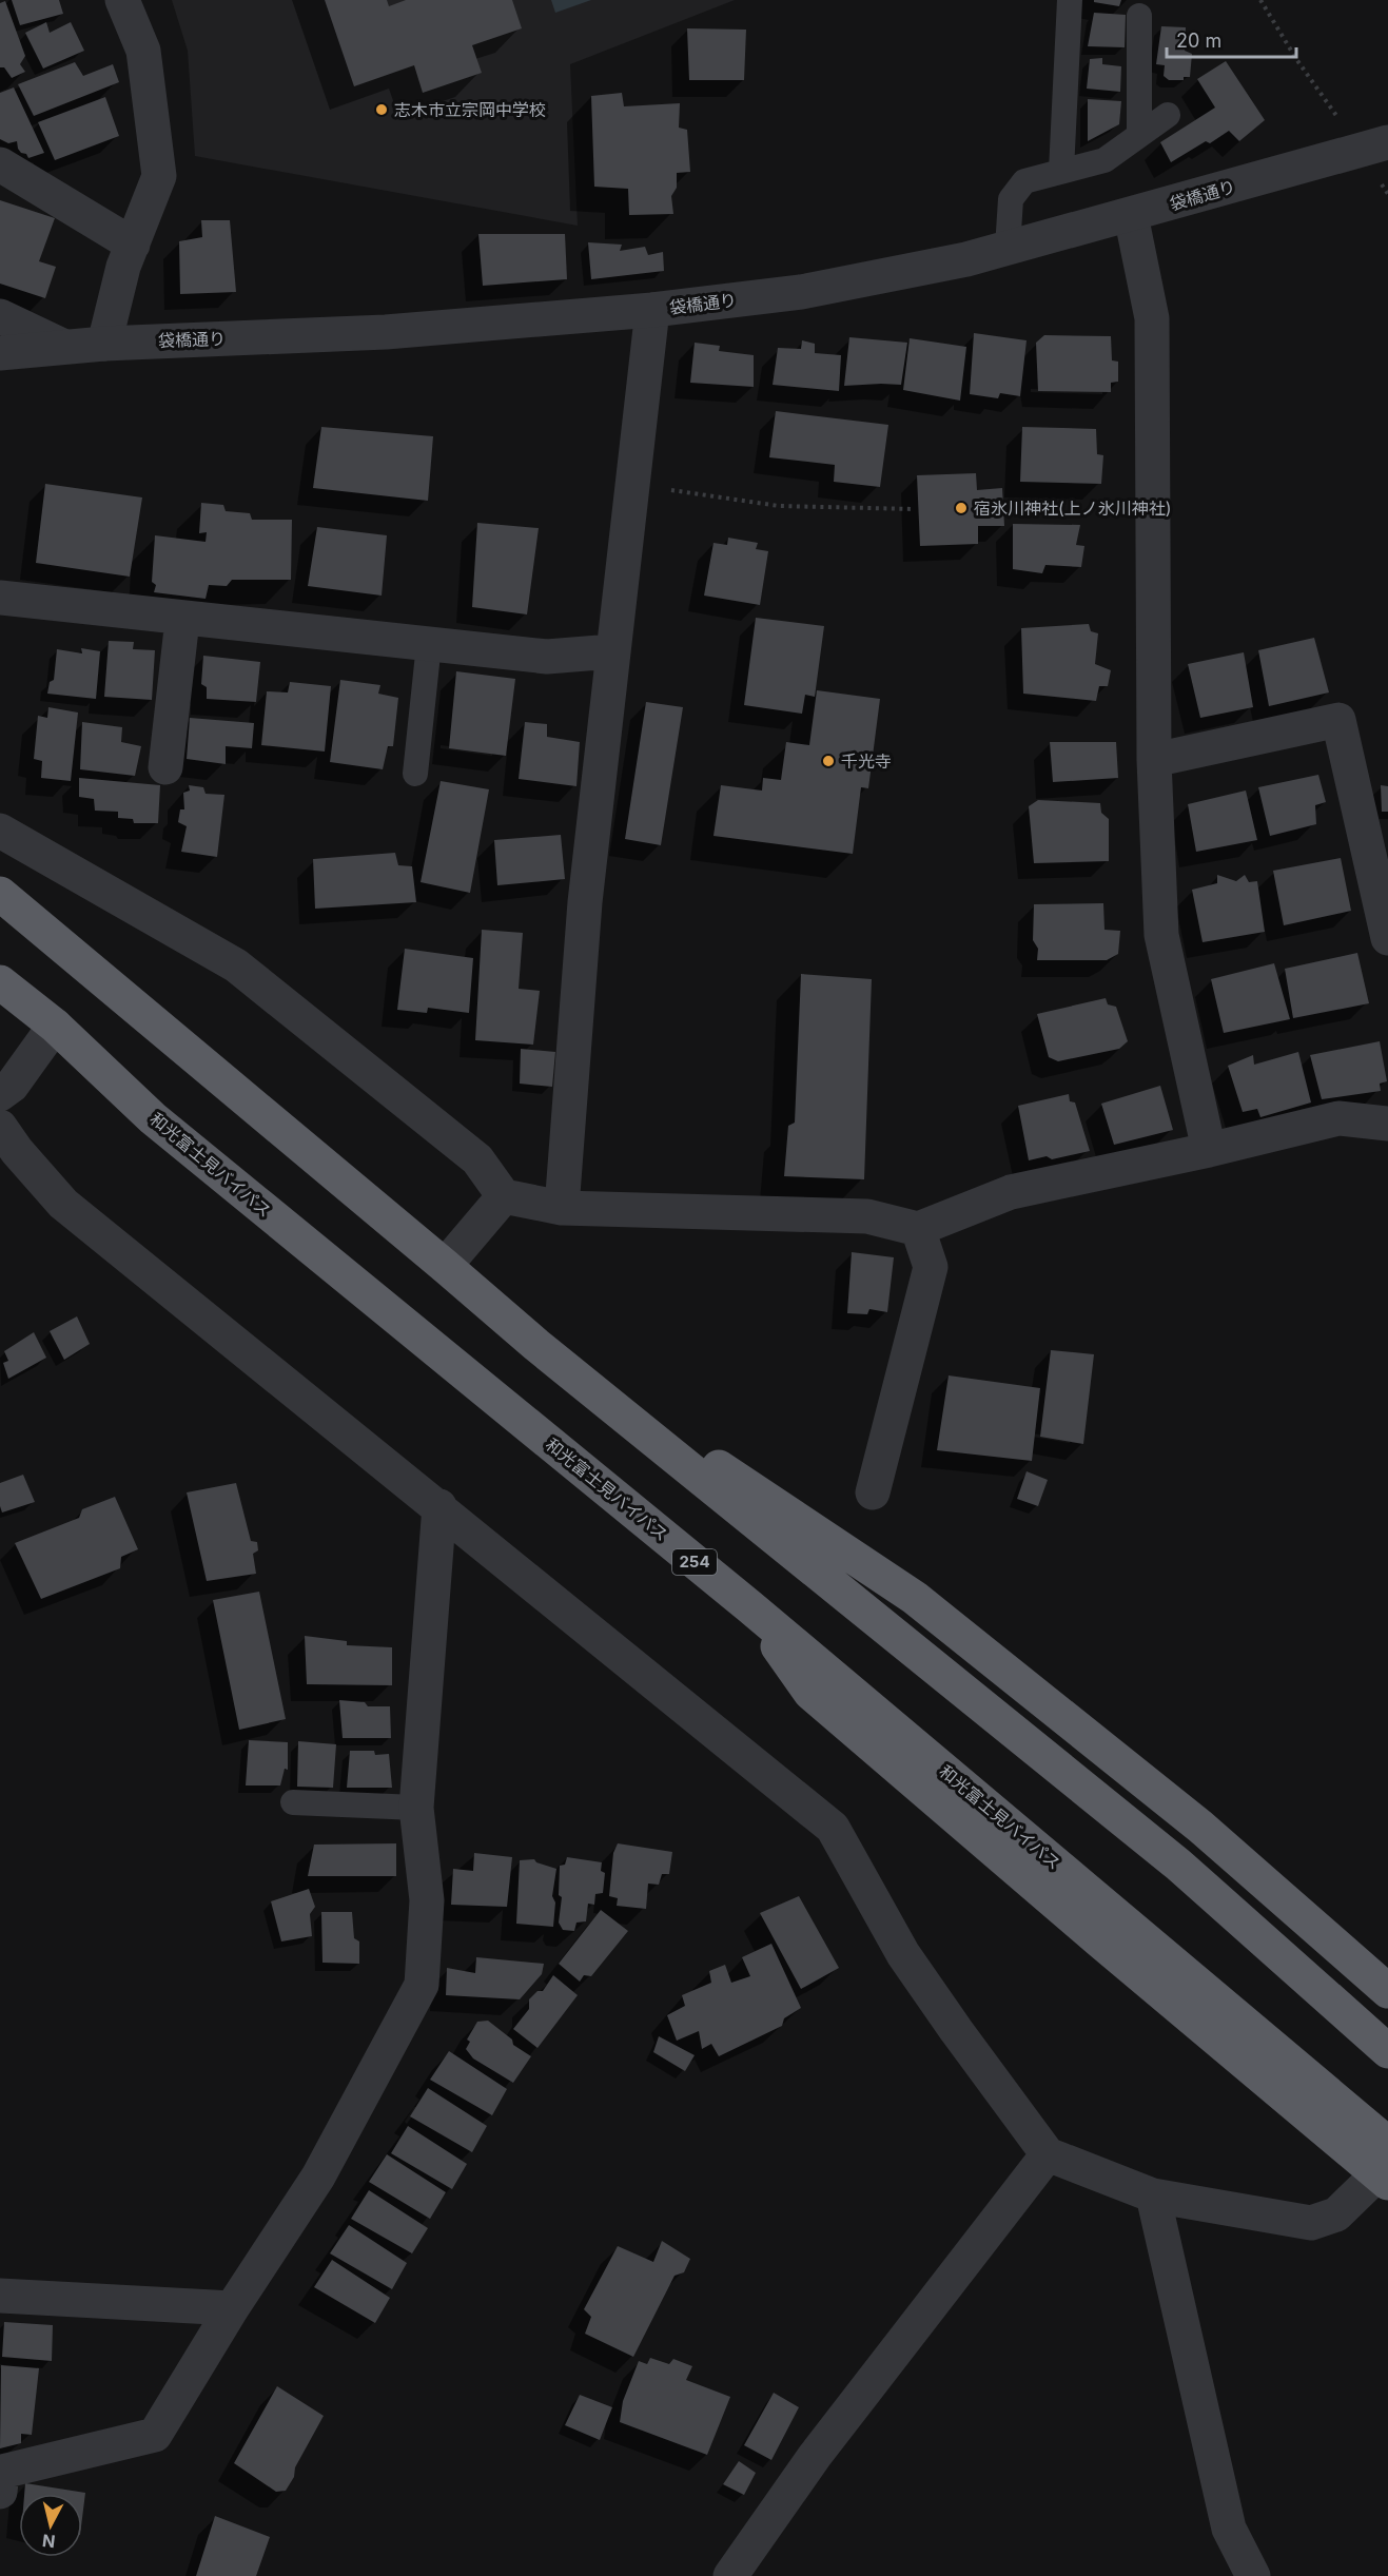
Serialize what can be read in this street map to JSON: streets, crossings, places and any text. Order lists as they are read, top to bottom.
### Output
{
  "streets": {
    "highway": ["和光富士見バイパス", "254"],
    "street": ["袋橋通り"]
  },
  "places": ["志木市立宗岡中学校", "宿氷川神社(上ノ氷川神社)", "千光寺"],
  "scale_bar": "20 m",
  "north": "bottom"
}
